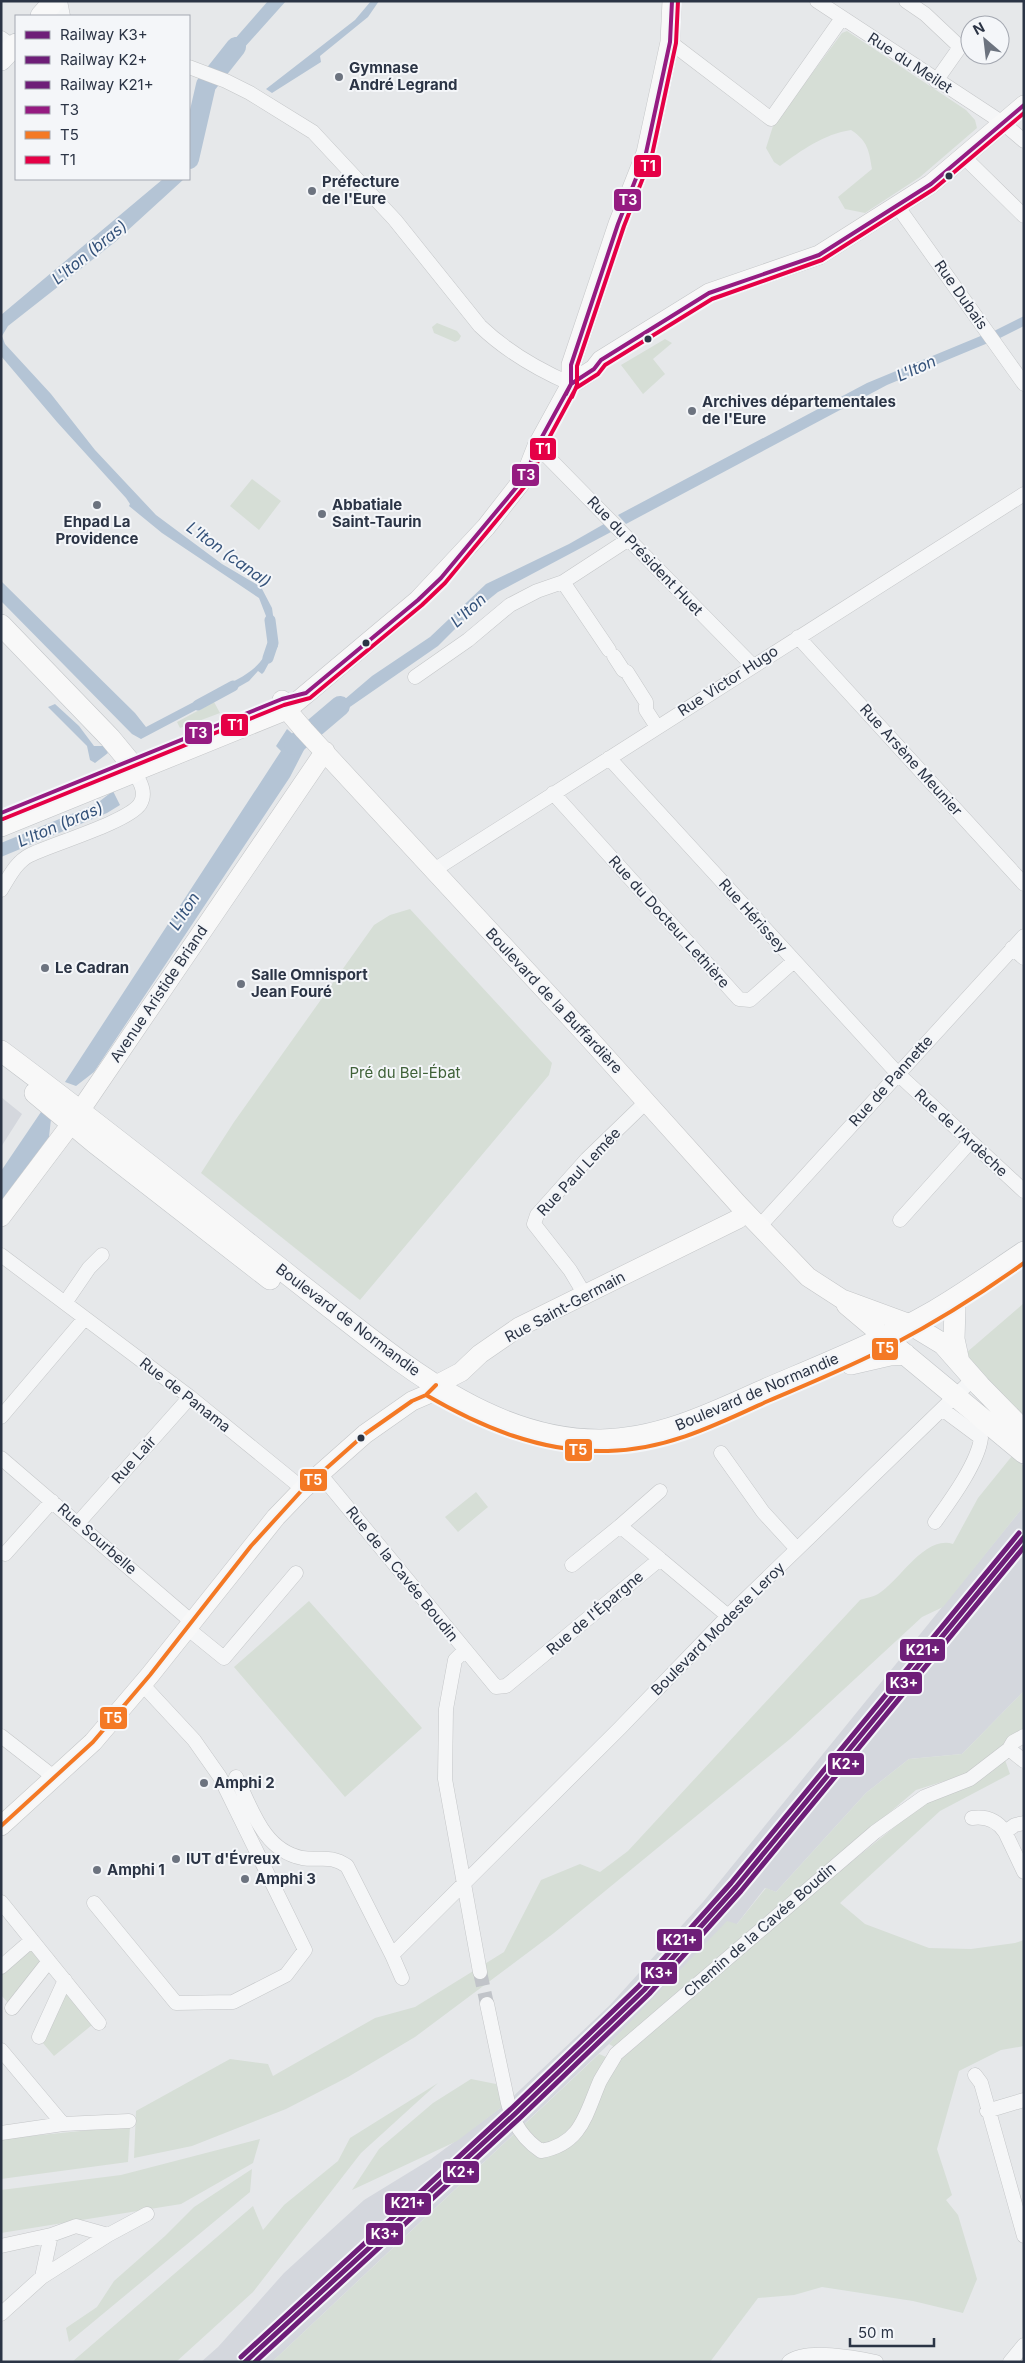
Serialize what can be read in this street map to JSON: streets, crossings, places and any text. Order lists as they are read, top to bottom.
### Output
{
  "streets": {
    "main road": [
      "Avenue Aristide Briand",
      "Boulevard de la Buffardière",
      "Rue Saint-Germain",
      "Boulevard de Normandie"
    ],
    "street": [
      "Rue du Meilet",
      "Rue Dubais",
      "Rue du Président Huet",
      "Rue Victor Hugo",
      "Rue Arsène Meunier",
      "Rue Hérissey",
      "Rue du Docteur Lethière",
      "Rue de Pannette",
      "Rue de l'Ardèche",
      "Rue Paul Lemée",
      "Rue de Panama",
      "Rue Lair",
      "Rue Sourbelle",
      "Rue de la Cavée Boudin",
      "Rue de l'Épargne",
      "Boulevard Modeste Leroy",
      "Chemin de la Cavée Boudin"
    ]
  },
  "crossings": [
    ["Rue du Président Huet", "Rue Victor Hugo"],
    ["Rue Victor Hugo", "Rue Arsène Meunier"],
    ["Rue Victor Hugo", "Rue Hérissey"],
    ["Rue Victor Hugo", "Rue du Docteur Lethière"],
    ["Rue Victor Hugo", "Boulevard de la Buffardière"],
    ["Rue Hérissey", "Rue du Docteur Lethière"],
    ["Rue Hérissey", "Rue de Pannette"],
    ["Rue Hérissey", "Rue de l'Ardèche"],
    ["Avenue Aristide Briand", "Boulevard de la Buffardière"],
    ["Avenue Aristide Briand", "Boulevard de Normandie"],
    ["Boulevard de la Buffardière", "Rue de Pannette"],
    ["Boulevard de la Buffardière", "Rue Paul Lemée"],
    ["Boulevard de la Buffardière", "Rue Saint-Germain"],
    ["Boulevard de la Buffardière", "Boulevard de Normandie"],
    ["Rue de Pannette", "Rue de l'Ardèche"],
    ["Rue Paul Lemée", "Rue Saint-Germain"],
    ["Rue Saint-Germain", "Boulevard de Normandie"],
    ["Rue Saint-Germain", "Rue de Panama"],
    ["Rue Saint-Germain", "Rue Sourbelle"],
    ["Rue Saint-Germain", "Rue de la Cavée Boudin"],
    ["Rue de Panama", "Rue Lair"],
    ["Rue Lair", "Rue Sourbelle"],
    ["Rue de la Cavée Boudin", "Rue de l'Épargne"],
    ["Rue de la Cavée Boudin", "Boulevard Modeste Leroy"]
  ],
  "water": ["L'Iton (bras)", "L'Iton", "L'Iton (canal)"],
  "parks": ["Pré du Bel-Ébat"],
  "places": [
    "Gymnase André Legrand",
    "Préfecture de l'Eure",
    "Archives départementales de l'Eure",
    "Ehpad La Providence",
    "Abbatiale Saint-Taurin",
    "Le Cadran",
    "Salle Omnisport Jean Fouré",
    "Amphi 2",
    "IUT d'Évreux",
    "Amphi 1",
    "Amphi 3"
  ],
  "lines": [
    "transit line T3",
    "transit line T1",
    "transit line T5",
    "rail line K21+",
    "rail line K3+",
    "rail line K2+"
  ],
  "legend": [
    "Railway K3+",
    "Railway K2+",
    "Railway K21+",
    "T3",
    "T5",
    "T1"
  ],
  "scale_bar": "50 m",
  "north": "top left"
}
